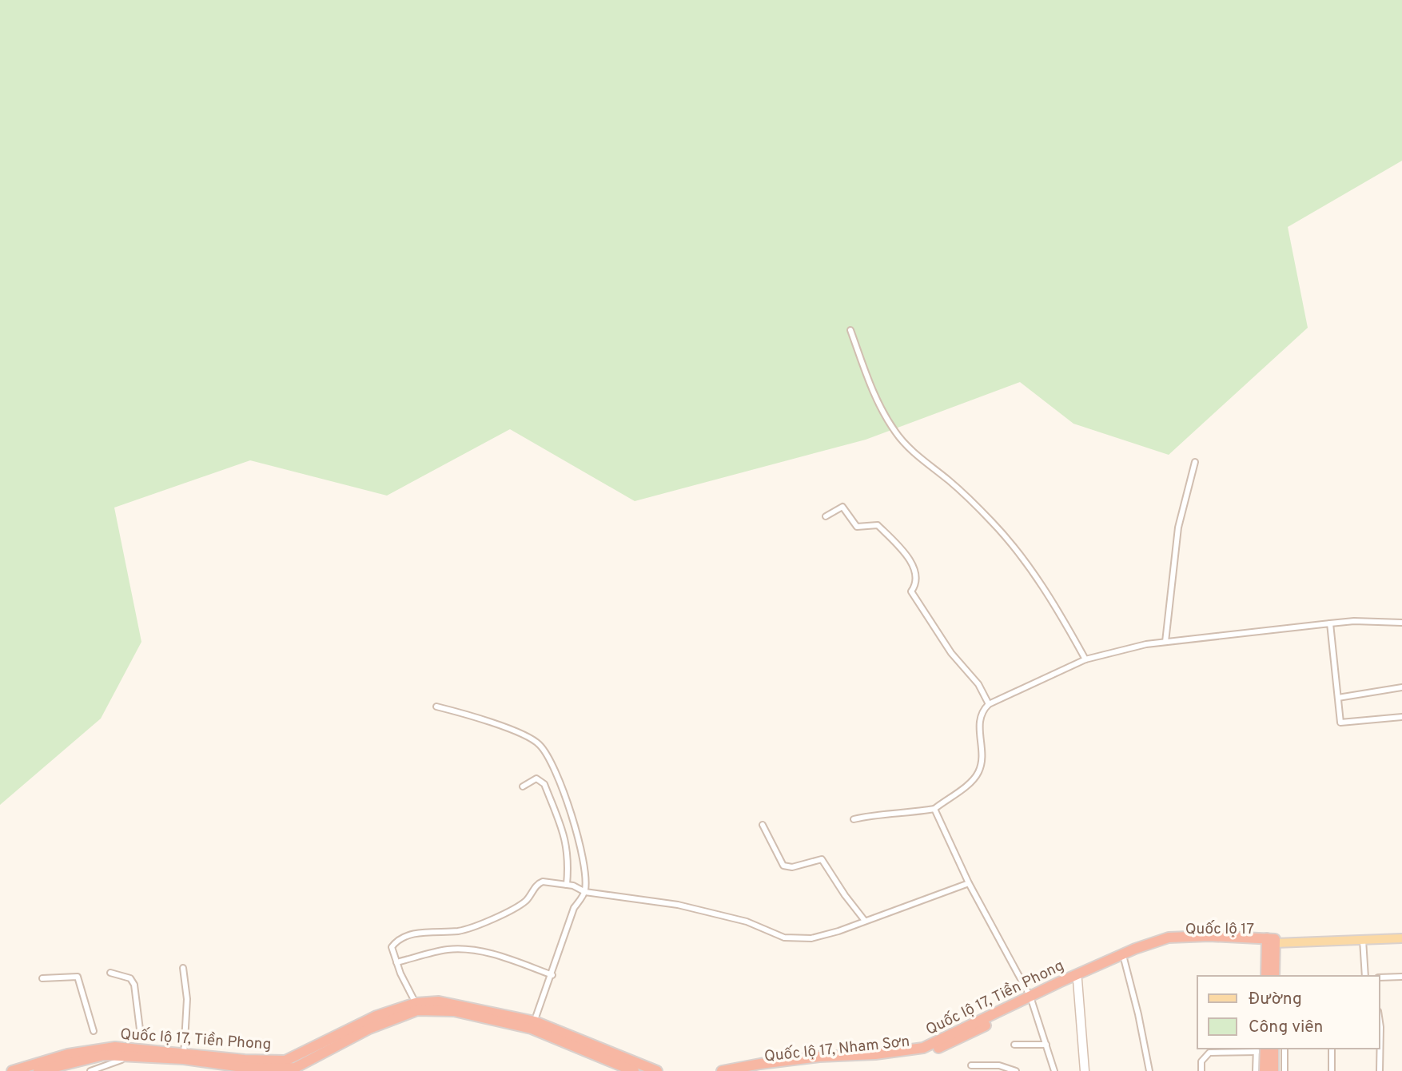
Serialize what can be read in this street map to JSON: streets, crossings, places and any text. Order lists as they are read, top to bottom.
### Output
{
  "streets": {
    "highway": ["Quốc lộ 17", "Quốc lộ 17, Tiền Phong", "Quốc lộ 17, Nham Sơn"]
  },
  "crossings": [
    ["Quốc lộ 17", "Quốc lộ 17, Tiền Phong"],
    ["Quốc lộ 17", "Quốc lộ 17, Nham Sơn"],
    ["Quốc lộ 17, Tiền Phong", "Quốc lộ 17, Nham Sơn"]
  ],
  "legend": ["Đường", "Công viên"]
}
